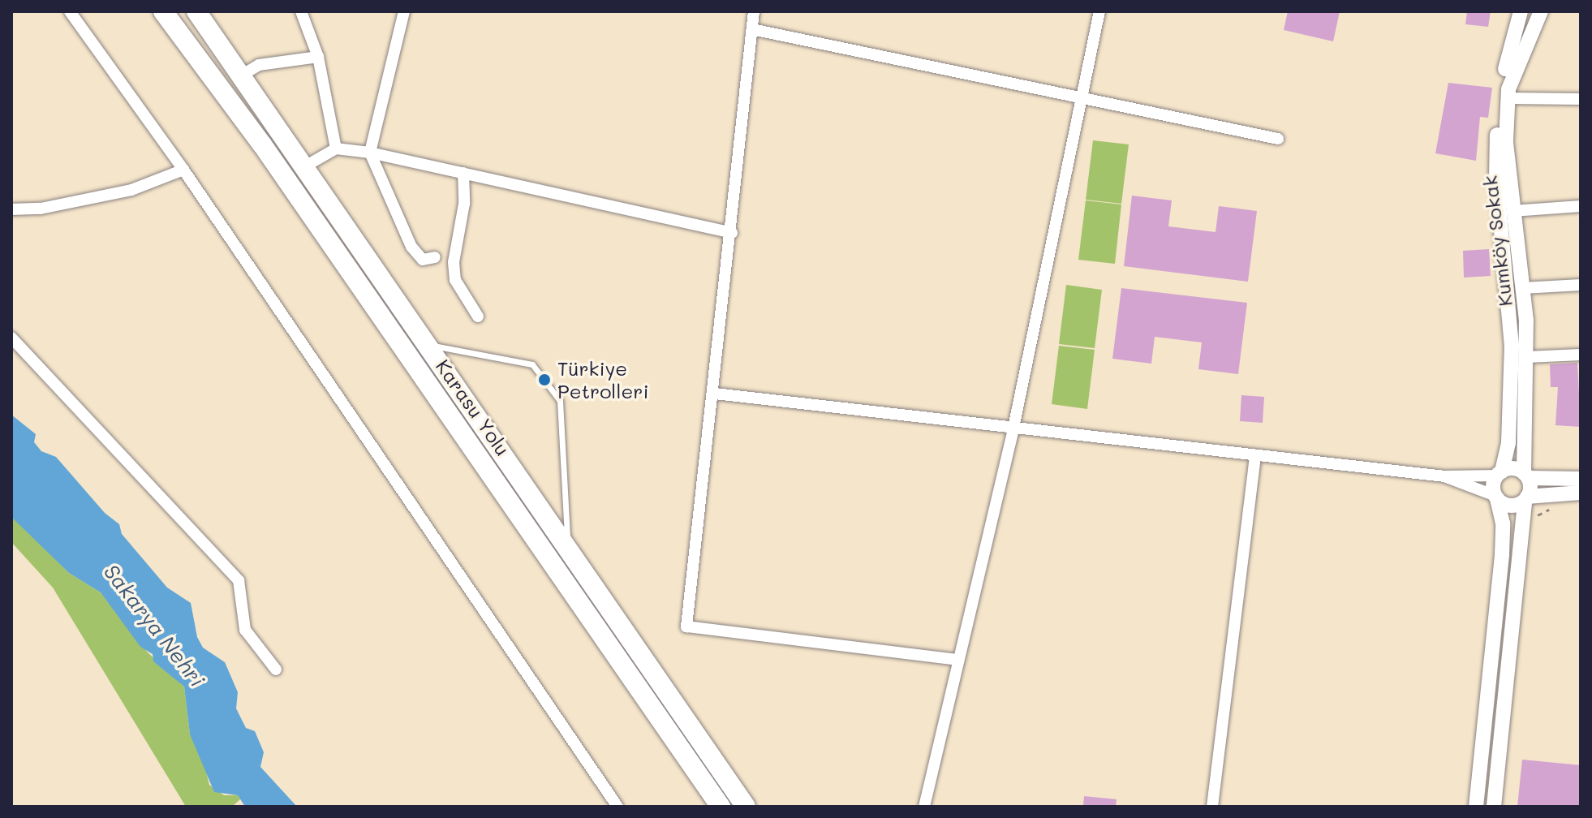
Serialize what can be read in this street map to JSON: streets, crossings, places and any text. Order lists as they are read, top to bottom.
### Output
{
  "streets": {
    "highway": ["Karasu Yolu"],
    "main road": ["Kumköy Sokak"]
  },
  "water": ["Sakarya Nehri"],
  "places": ["Türkiye Petrolleri"]
}
